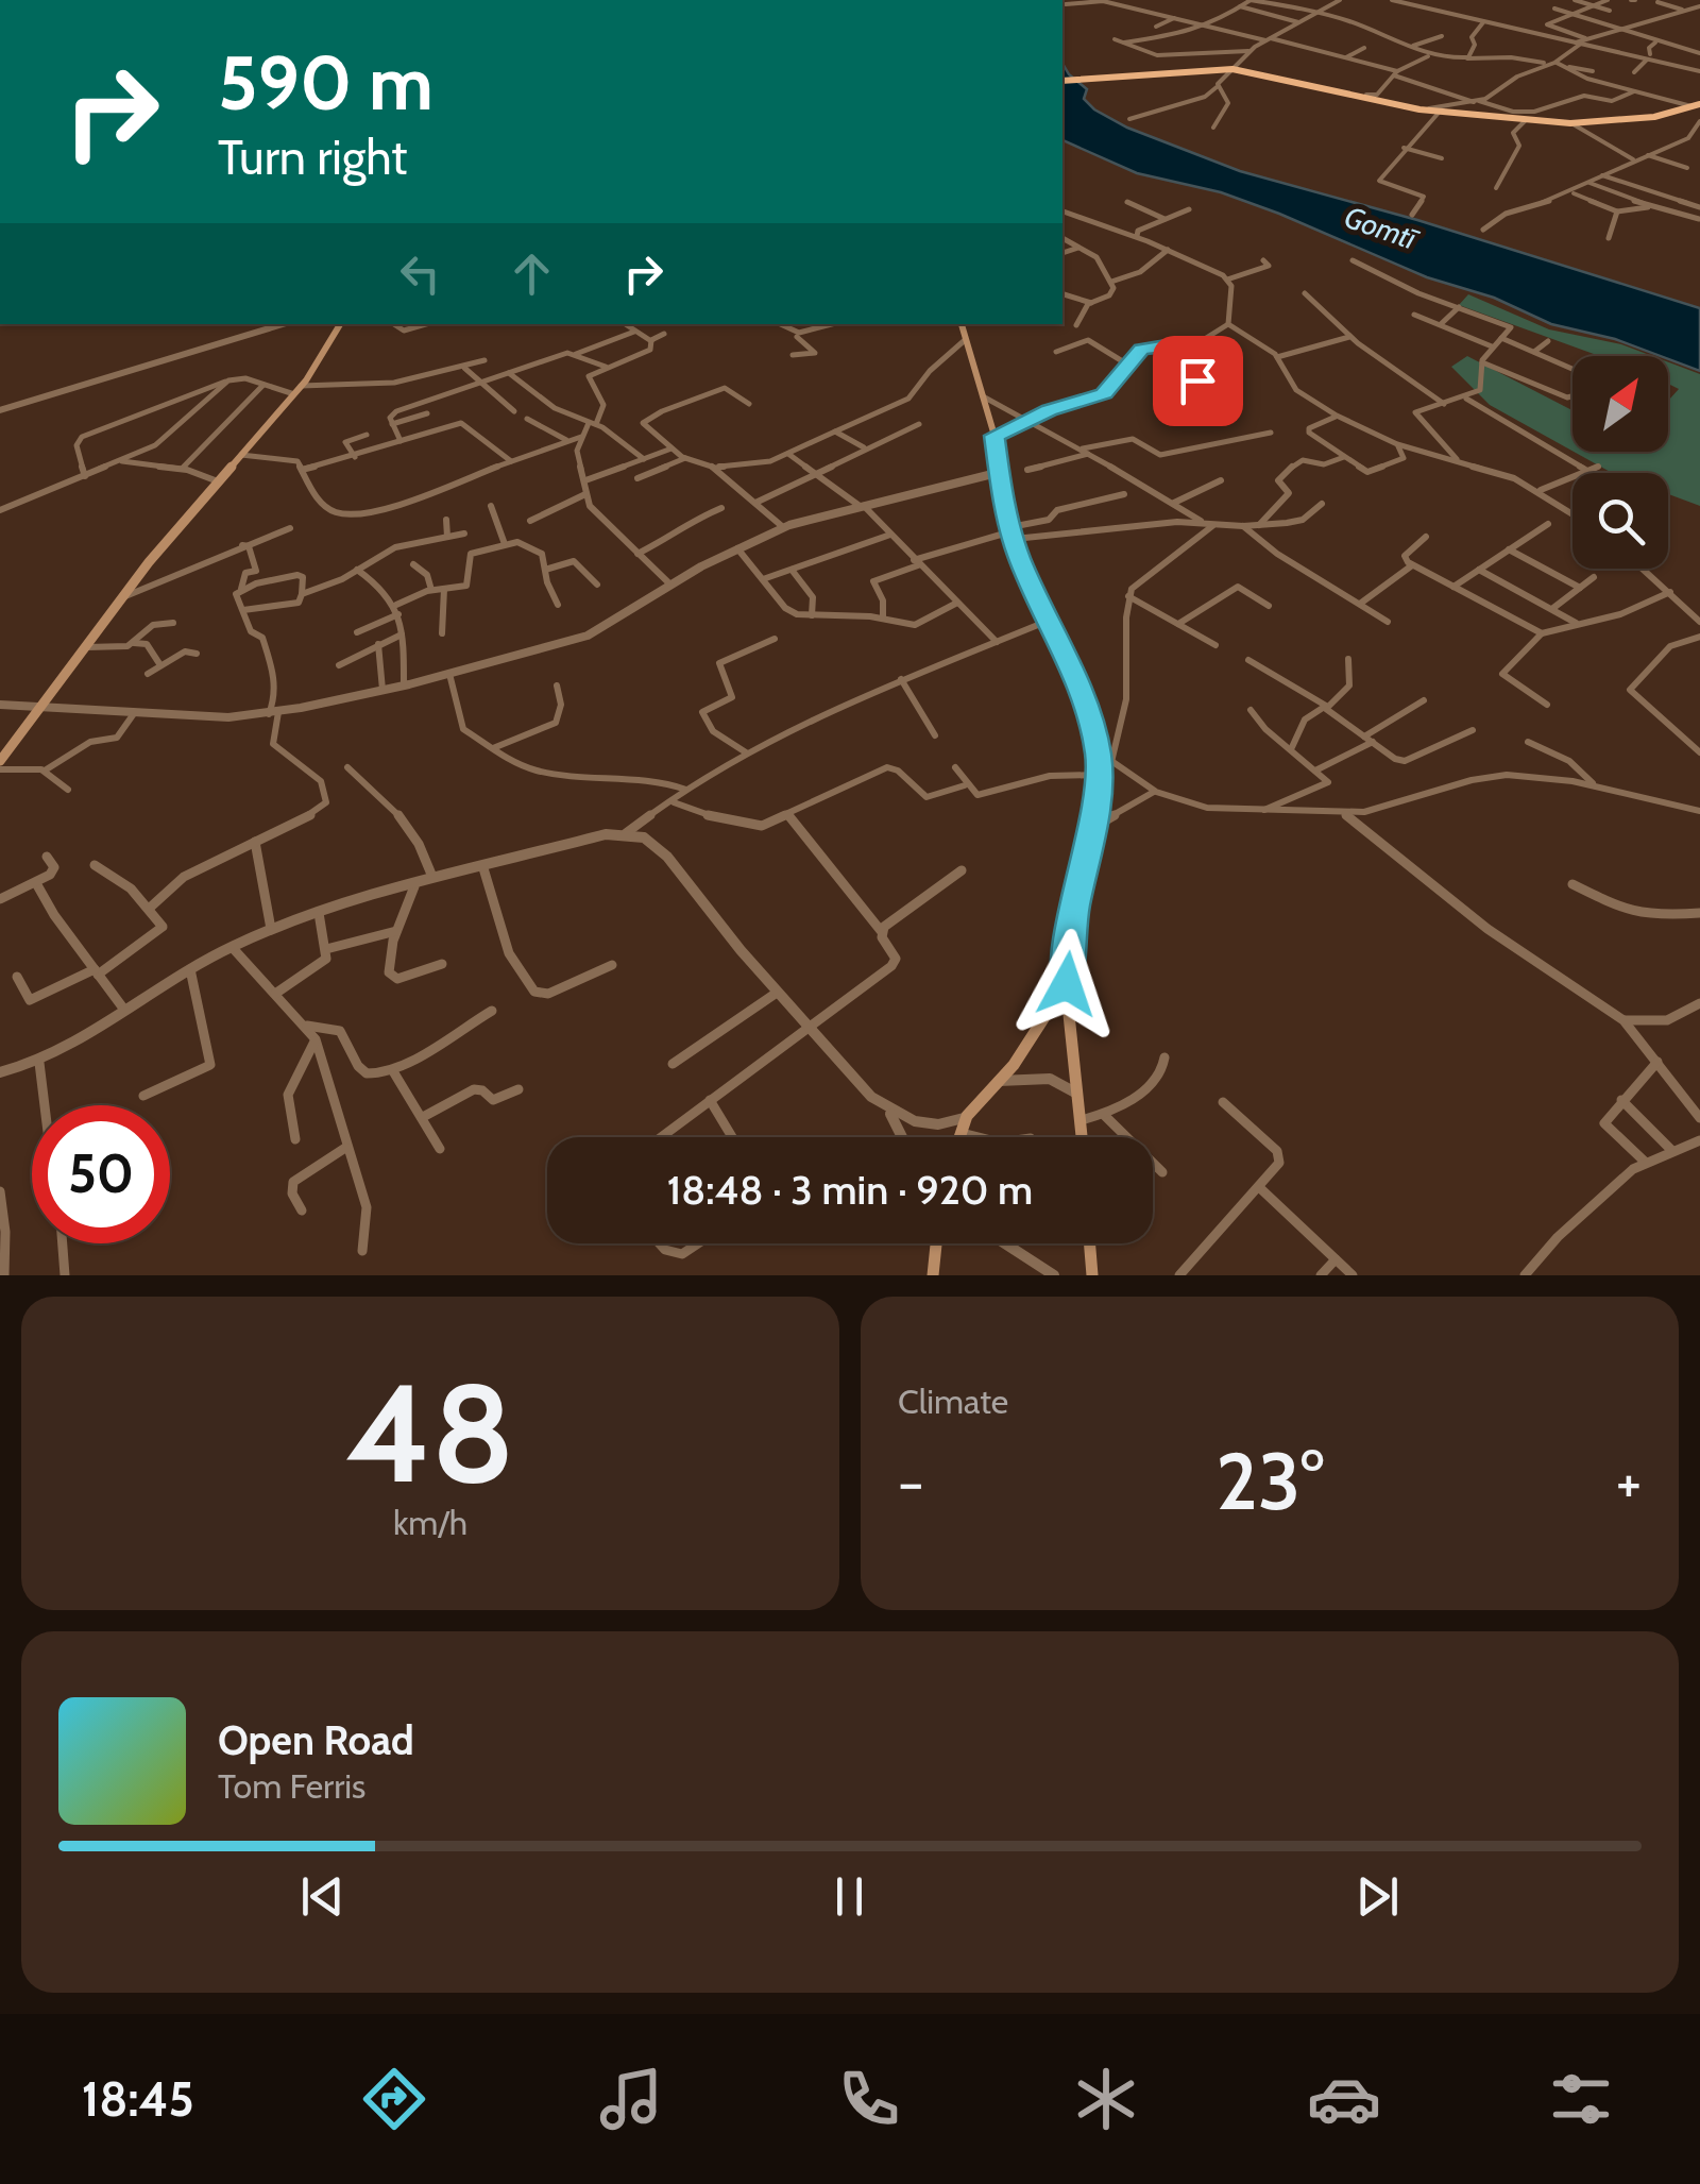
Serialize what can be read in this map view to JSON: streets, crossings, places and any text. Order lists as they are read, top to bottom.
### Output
{
  "water": ["Gomtī"],
  "north": "top right",
  "page": {
    "turn": ["590 m", "Turn right"],
    "limit": "50",
    "trip": "18:48 · 3 min · 920 m",
    "tile": [
      ["48", "km/h"],
      "Climate"
    ],
    "heat": ["−", "23°", "+"],
    "song": ["Open Road", "Tom Ferris"],
    "tabs": "18:45"
  }
}
